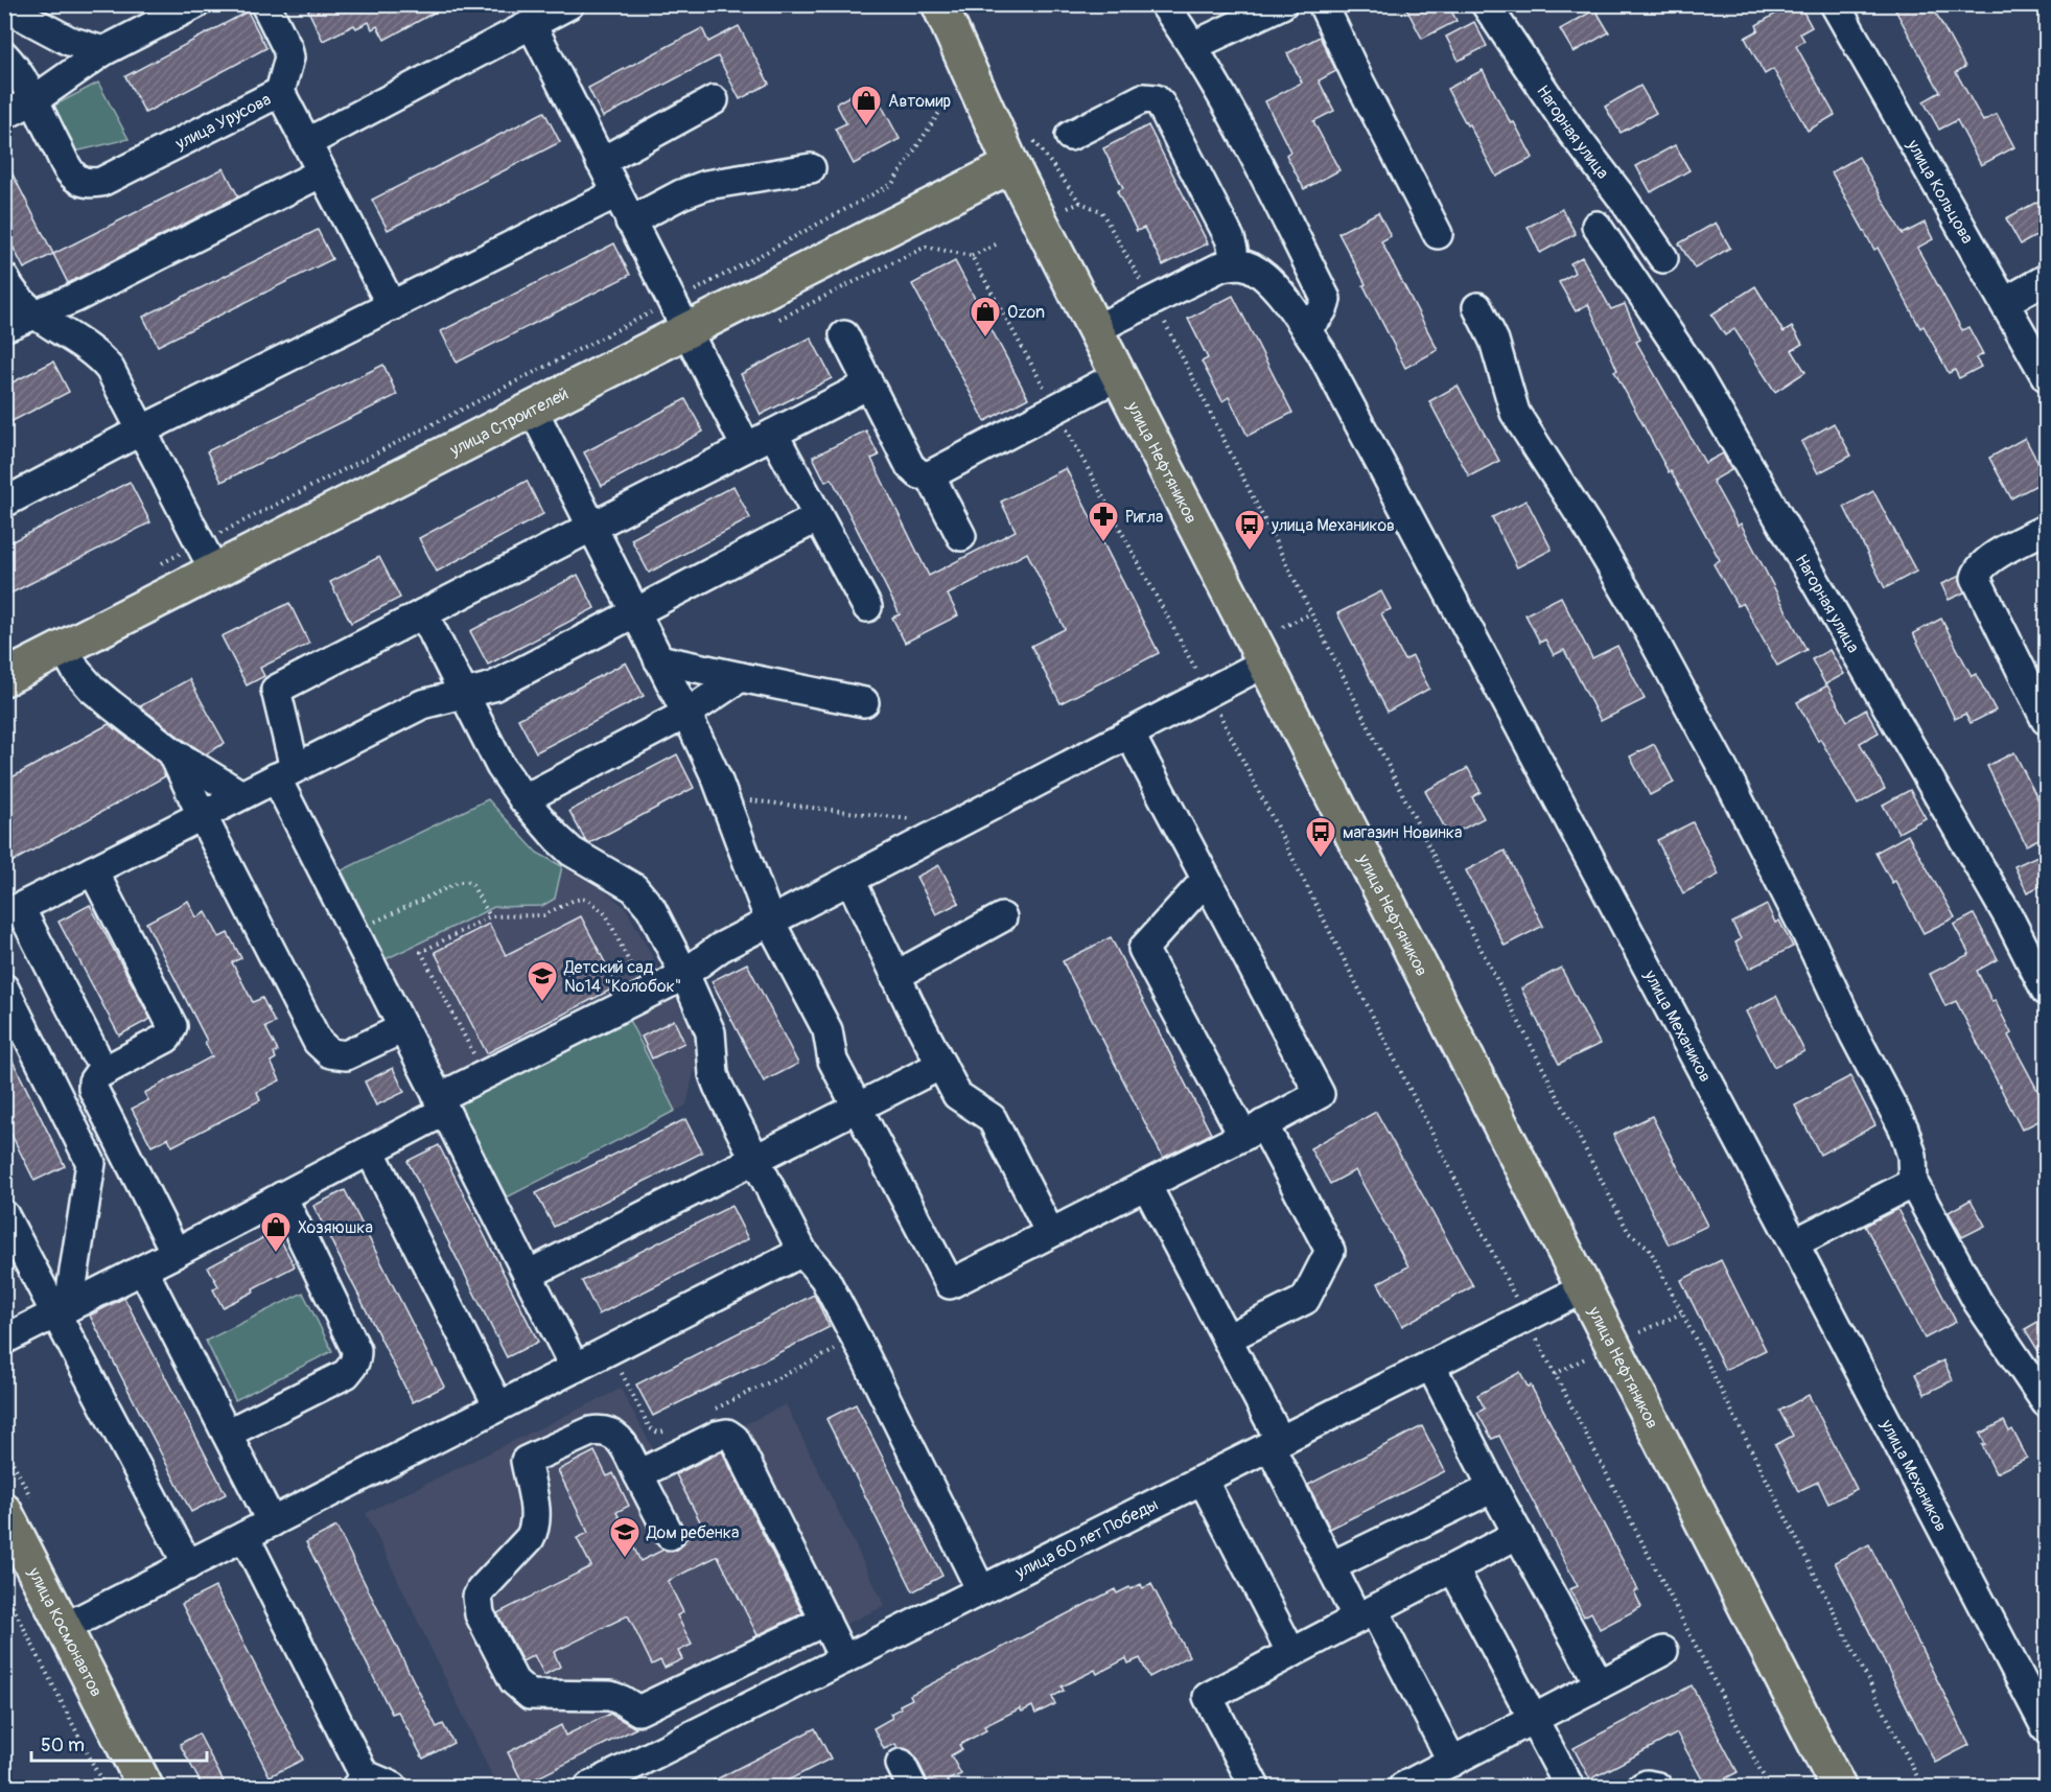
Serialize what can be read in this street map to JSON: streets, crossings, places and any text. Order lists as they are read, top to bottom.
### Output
{
  "streets": {
    "main road": ["улица Строителей", "улица Нефтяников", "улица Космонавтов"],
    "street": [
      "улица Урусова",
      "Нагорная улица",
      "улица Кольцова",
      "улица Механиков",
      "улица 60 лет Победы"
    ]
  },
  "crossings": [
    ["улица Строителей", "улица Нефтяников"],
    ["улица Нефтяников", "улица 60 лет Победы"]
  ],
  "places": {
    "shop": ["Автомир", "Ozon", "Хозяюшка"],
    "pharmacy": ["Ригла"],
    "bus stop": ["улица Механиков", "магазин Новинка"],
    "school or university": ["Детский сад №14 \"Колобок\"", "Дом ребенка"]
  },
  "scale_bar": "50 m"
}
